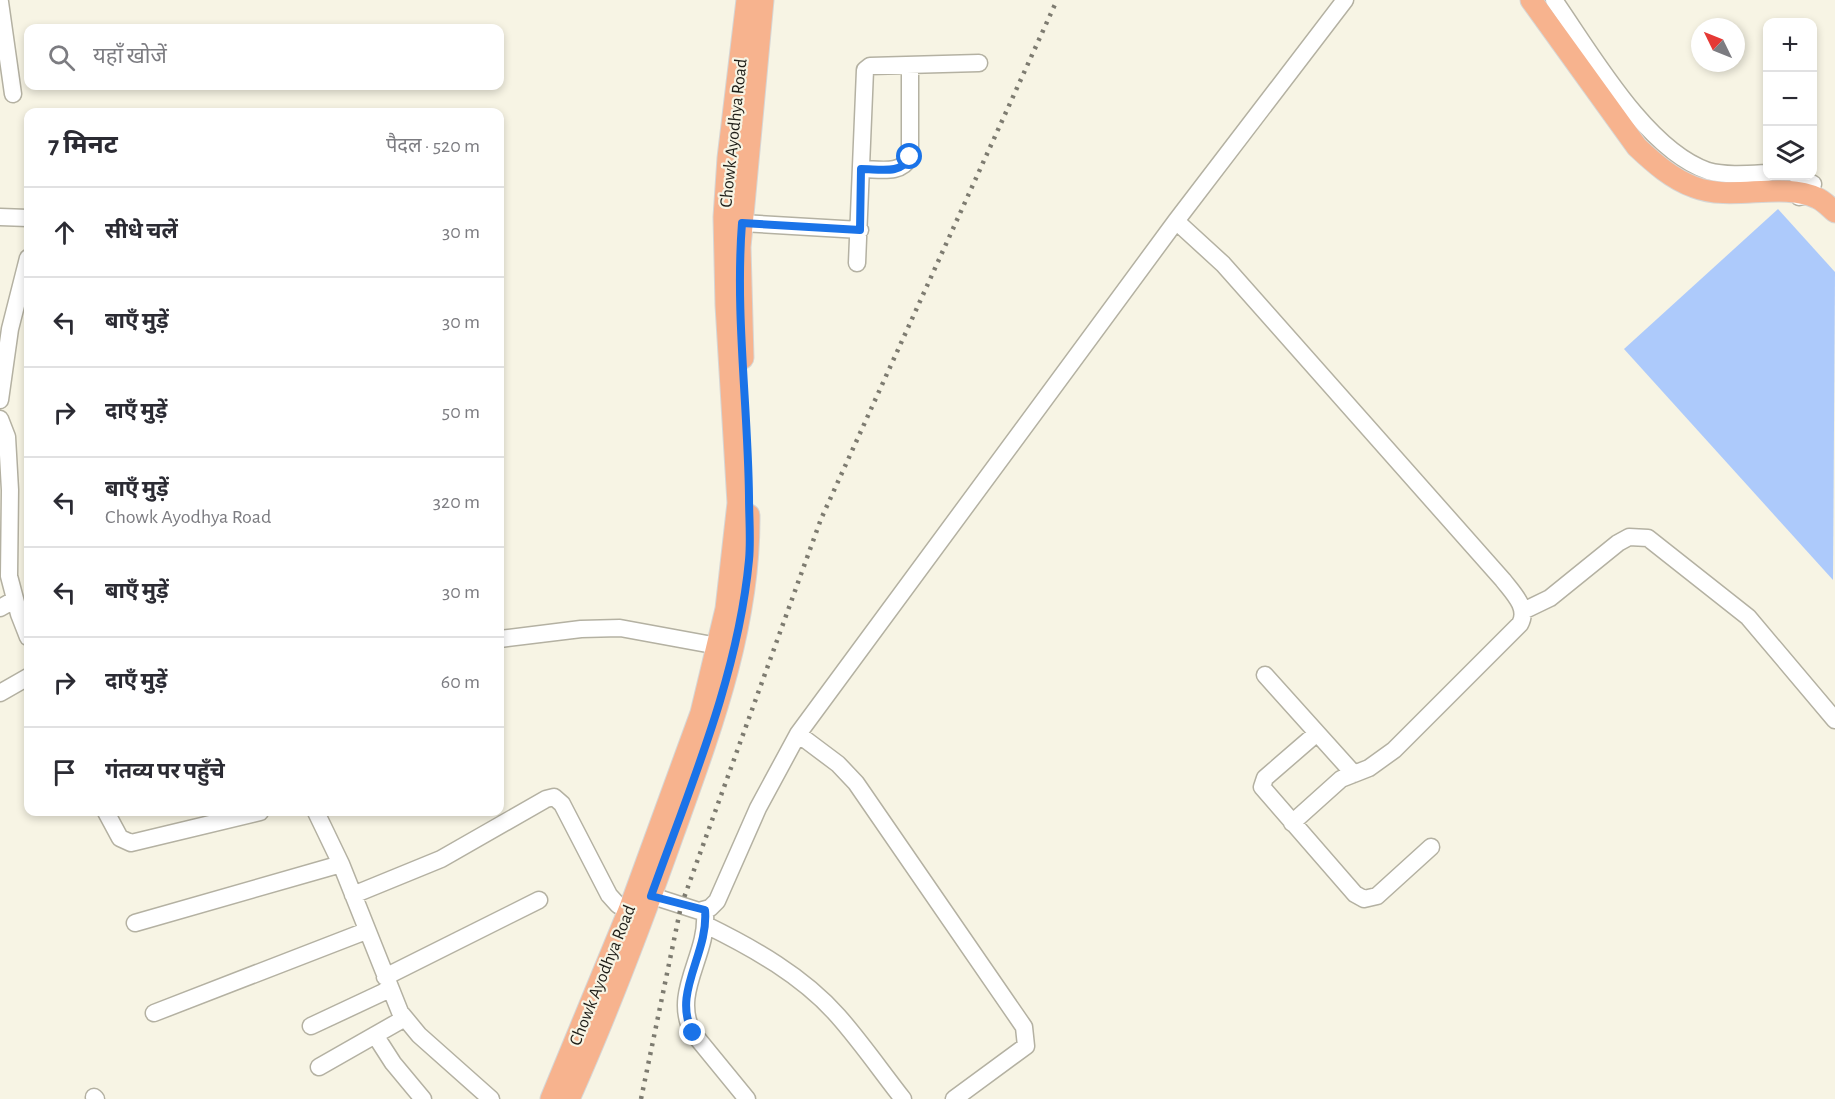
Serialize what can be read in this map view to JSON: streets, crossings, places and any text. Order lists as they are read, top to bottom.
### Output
{
  "streets": {
    "main road": ["Chowk Ayodhya Road"]
  },
  "north": "top left",
  "page": {
    "map_buttons": ["+", "−"],
    "search": "यहाँ खोजें",
    "heading": ["7 मिनट", "पैदल · 520 m"],
    "list": [
      ["सीधे चलें", "30 m"],
      ["बाएँ मुड़ें", "30 m"],
      ["दाएँ मुड़ें", "50 m"],
      ["बाएँ मुड़ें", "Chowk Ayodhya Road", "320 m"],
      ["बाएँ मुड़ें", "30 m"],
      ["दाएँ मुड़ें", "60 m"],
      "गंतव्य पर पहुँचे"
    ]
  }
}
